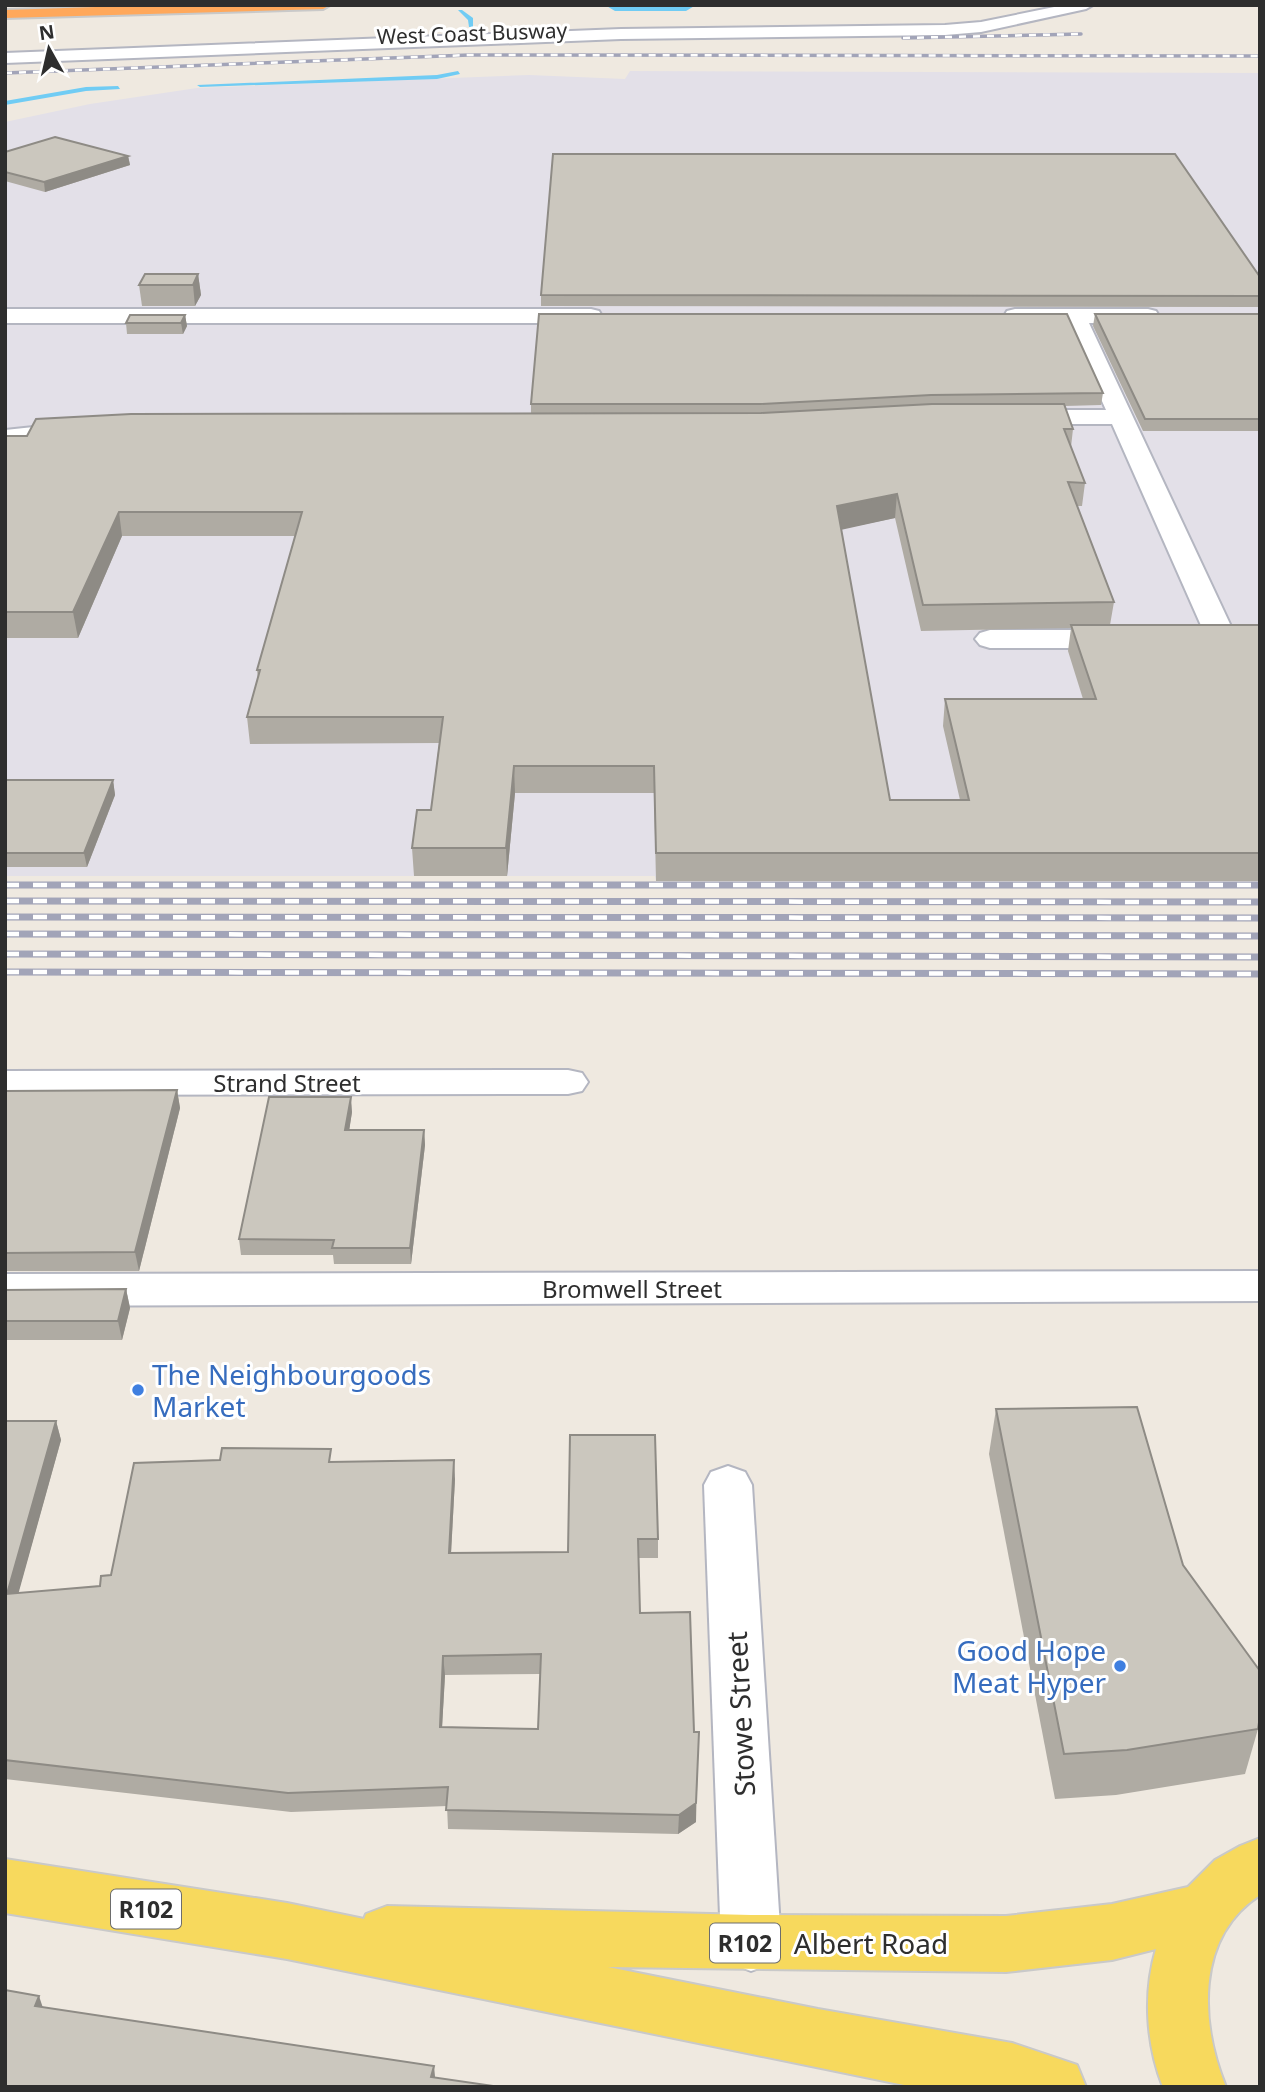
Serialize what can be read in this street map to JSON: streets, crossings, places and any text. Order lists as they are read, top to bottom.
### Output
{
  "streets": {
    "main road": ["R102", "Albert Road"],
    "street": [
      "West Coast Busway",
      "Strand Street",
      "Bromwell Street",
      "Stowe Street"
    ]
  },
  "crossings": [
    ["Stowe Street", "Albert Road"]
  ],
  "places": ["The Neighbourgoods Market", "Good Hope Meat Hyper"],
  "north": "top"
}
